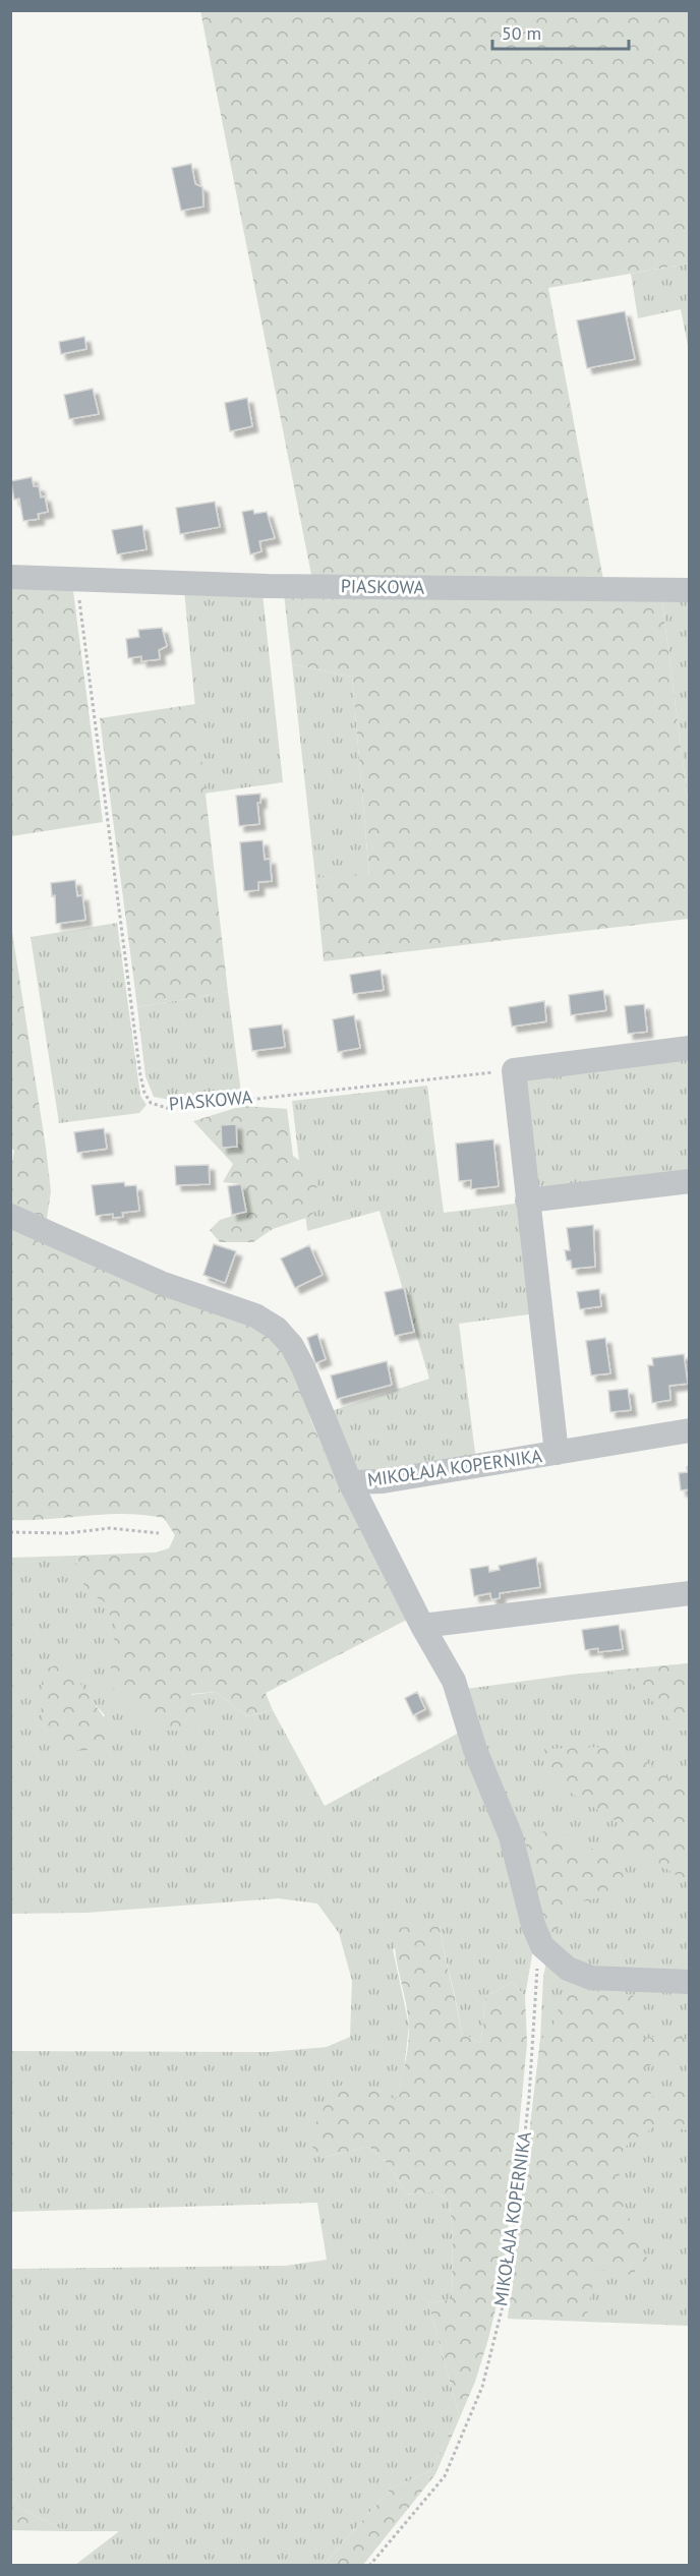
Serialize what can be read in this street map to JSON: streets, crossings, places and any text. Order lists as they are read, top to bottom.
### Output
{
  "streets": {
    "street": ["PIASKOWA", "MIKOŁAJA KOPERNIKA"]
  },
  "scale_bar": "50 m"
}
